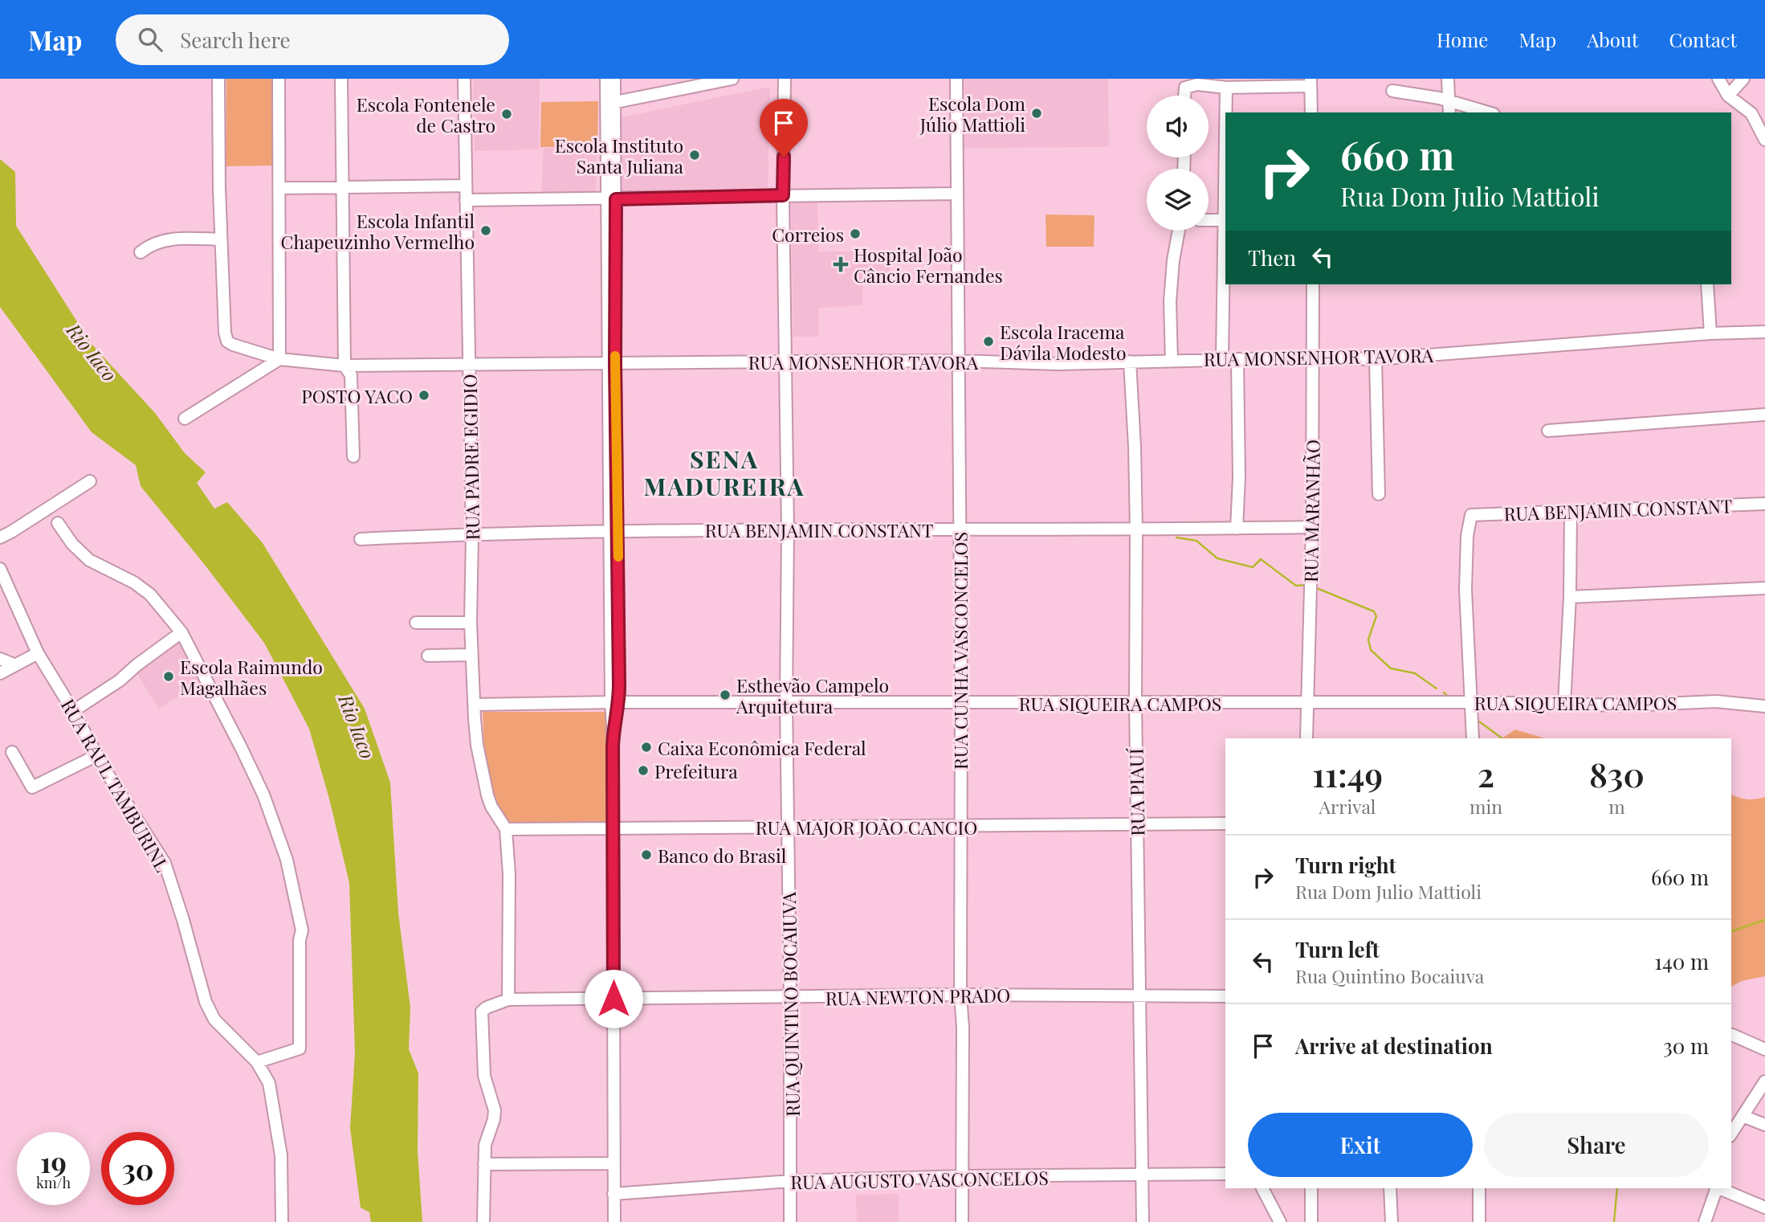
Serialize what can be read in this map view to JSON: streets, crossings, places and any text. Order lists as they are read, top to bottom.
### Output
{
  "streets": {
    "street": [
      "RUA MONSENHOR TAVORA",
      "RUA PADRE EGIDIO",
      "RUA BENJAMIN CONSTANT",
      "RUA MARANHÃO",
      "RUA CUNHA VASCONCELOS",
      "RUA SIQUEIRA CAMPOS",
      "RUA RAUL TAMBURINL",
      "RUA PIAUÍ",
      "RUA MAJOR JOÃO CANCIO",
      "RUA NEWTON PRADO",
      "RUA QUINTINO BOCAIUVA",
      "RUA AUGUSTO VASCONCELOS"
    ]
  },
  "crossings": [
    ["RUA MONSENHOR TAVORA", "RUA PADRE EGIDIO"],
    ["RUA MONSENHOR TAVORA", "RUA MARANHÃO"],
    ["RUA MONSENHOR TAVORA", "RUA CUNHA VASCONCELOS"],
    ["RUA MONSENHOR TAVORA", "RUA PIAUÍ"],
    ["RUA MONSENHOR TAVORA", "RUA QUINTINO BOCAIUVA"],
    ["RUA PADRE EGIDIO", "RUA BENJAMIN CONSTANT"],
    ["RUA PADRE EGIDIO", "RUA SIQUEIRA CAMPOS"],
    ["RUA PADRE EGIDIO", "RUA MAJOR JOÃO CANCIO"],
    ["RUA BENJAMIN CONSTANT", "RUA MARANHÃO"],
    ["RUA BENJAMIN CONSTANT", "RUA CUNHA VASCONCELOS"],
    ["RUA BENJAMIN CONSTANT", "RUA SIQUEIRA CAMPOS"],
    ["RUA BENJAMIN CONSTANT", "RUA PIAUÍ"],
    ["RUA BENJAMIN CONSTANT", "RUA QUINTINO BOCAIUVA"],
    ["RUA MARANHÃO", "RUA SIQUEIRA CAMPOS"],
    ["RUA CUNHA VASCONCELOS", "RUA SIQUEIRA CAMPOS"],
    ["RUA CUNHA VASCONCELOS", "RUA MAJOR JOÃO CANCIO"],
    ["RUA CUNHA VASCONCELOS", "RUA NEWTON PRADO"],
    ["RUA CUNHA VASCONCELOS", "RUA AUGUSTO VASCONCELOS"],
    ["RUA SIQUEIRA CAMPOS", "RUA PIAUÍ"],
    ["RUA SIQUEIRA CAMPOS", "RUA QUINTINO BOCAIUVA"],
    ["RUA PIAUÍ", "RUA MAJOR JOÃO CANCIO"],
    ["RUA PIAUÍ", "RUA NEWTON PRADO"],
    ["RUA PIAUÍ", "RUA AUGUSTO VASCONCELOS"],
    ["RUA MAJOR JOÃO CANCIO", "RUA QUINTINO BOCAIUVA"],
    ["RUA NEWTON PRADO", "RUA QUINTINO BOCAIUVA"],
    ["RUA QUINTINO BOCAIUVA", "RUA AUGUSTO VASCONCELOS"]
  ],
  "districts": ["SENA MADUREIRA"],
  "water": ["Rio Iaco"],
  "places": {
    "other": [
      "Escola Dom Júlio Mattioli",
      "Escola Fontenele de Castro",
      "Escola Instituto Santa Juliana",
      "Escola Infantil Chapeuzinho Vermelho",
      "Correios",
      "Escola Iracema Dávila Modesto",
      "POSTO YACO",
      "Escola Raimundo Magalhães",
      "Esthevão Campelo Arquitetura",
      "Caixa Econômica Federal",
      "Prefeitura",
      "Banco do Brasil"
    ],
    "health": ["Hospital João Câncio Fernandes"]
  },
  "page": {
    "header": "Map",
    "search": "Search here",
    "nav": [
      "Home",
      "Map",
      "About",
      "Contact"
    ],
    "turn": ["660 m", "Rua Dom Julio Mattioli"],
    "then": "Then",
    "eta": [
      "11:49",
      "Arrival",
      "2",
      "min",
      "830",
      "m"
    ],
    "list": [
      {
        "name": "Turn right",
        "note": "Rua Dom Julio Mattioli",
        "value": "660 m"
      },
      {
        "name": "Turn left",
        "note": "Rua Quintino Bocaiuva",
        "value": "140 m"
      },
      {
        "name": "Arrive at destination",
        "value": "30 m"
      }
    ],
    "buttons": ["Exit", "Share"],
    "speed": "19 km/h",
    "limit": "30"
  }
}
